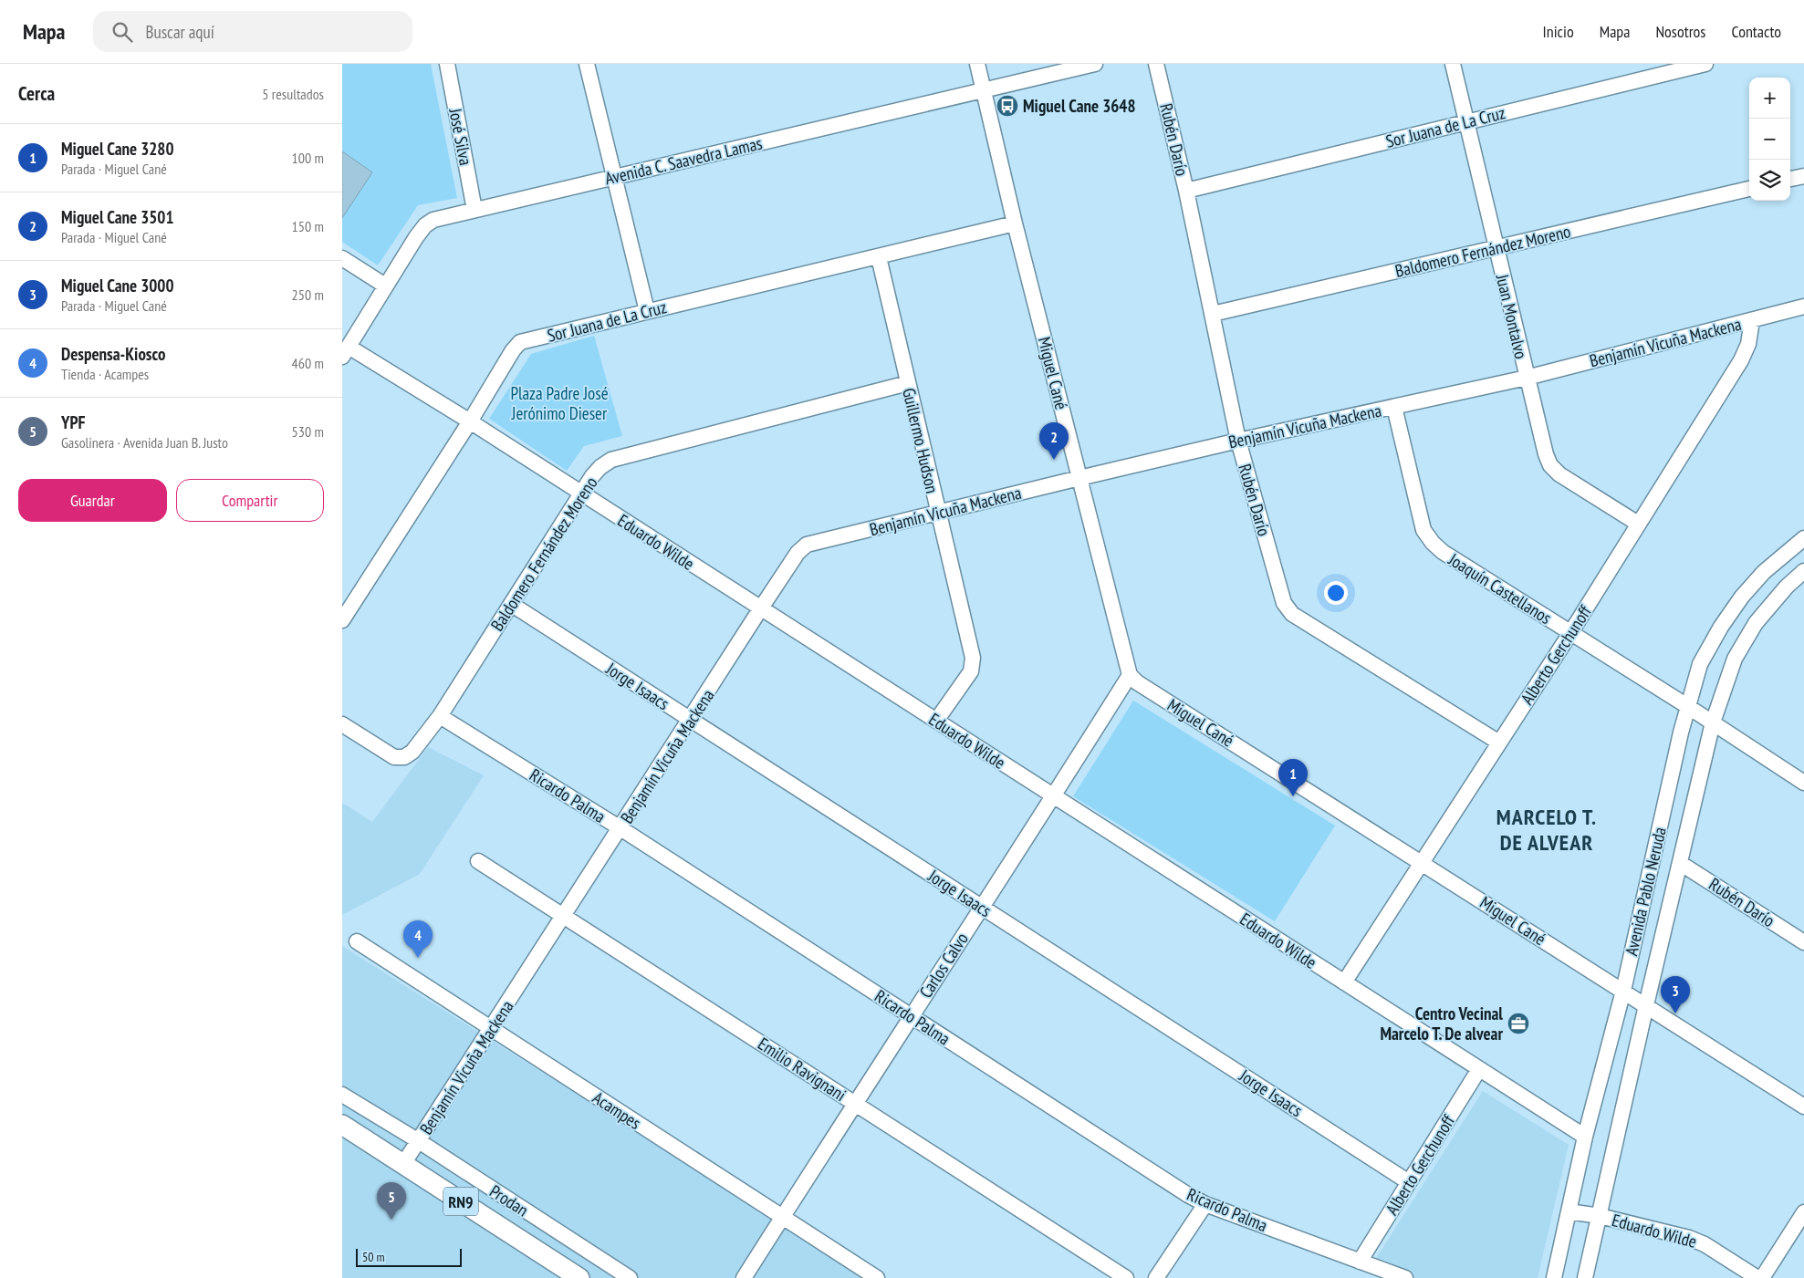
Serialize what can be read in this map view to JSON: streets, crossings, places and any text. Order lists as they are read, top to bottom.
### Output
{
  "streets": {
    "main road": ["RN9"],
    "street": [
      "Sor Juana de La Cruz",
      "José Silva",
      "Rubén Darío",
      "Avenida C. Saavedra Lamas",
      "Baldomero Fernández Moreno",
      "Juan Montalvo",
      "Benjamín Vicuña Mackena",
      "Miguel Cané",
      "Guillermo Hudson",
      "Eduardo Wilde",
      "Joaquín Castellanos",
      "Alberto Gerchunoff",
      "Jorge Isaacs",
      "Ricardo Palma",
      "Avenida Pablo Neruda",
      "Carlos Calvo",
      "Emilio Ravignani",
      "Acampes",
      "Prodan"
    ]
  },
  "crossings": [
    ["Sor Juana de La Cruz", "Rubén Darío"],
    ["Sor Juana de La Cruz", "Juan Montalvo"],
    ["Sor Juana de La Cruz", "Miguel Cané"],
    ["Sor Juana de La Cruz", "Guillermo Hudson"],
    ["Sor Juana de La Cruz", "Eduardo Wilde"],
    ["José Silva", "Avenida C. Saavedra Lamas"],
    ["Rubén Darío", "Baldomero Fernández Moreno"],
    ["Rubén Darío", "Benjamín Vicuña Mackena"],
    ["Rubén Darío", "Alberto Gerchunoff"],
    ["Rubén Darío", "Avenida Pablo Neruda"],
    ["Avenida C. Saavedra Lamas", "Miguel Cané"],
    ["Avenida C. Saavedra Lamas", "Eduardo Wilde"],
    ["Baldomero Fernández Moreno", "Juan Montalvo"],
    ["Baldomero Fernández Moreno", "Guillermo Hudson"],
    ["Baldomero Fernández Moreno", "Eduardo Wilde"],
    ["Baldomero Fernández Moreno", "Jorge Isaacs"],
    ["Baldomero Fernández Moreno", "Ricardo Palma"],
    ["Juan Montalvo", "Benjamín Vicuña Mackena"],
    ["Juan Montalvo", "Alberto Gerchunoff"],
    ["Benjamín Vicuña Mackena", "Miguel Cané"],
    ["Benjamín Vicuña Mackena", "Guillermo Hudson"],
    ["Benjamín Vicuña Mackena", "Eduardo Wilde"],
    ["Benjamín Vicuña Mackena", "Joaquín Castellanos"],
    ["Benjamín Vicuña Mackena", "Alberto Gerchunoff"],
    ["Benjamín Vicuña Mackena", "Jorge Isaacs"],
    ["Benjamín Vicuña Mackena", "Ricardo Palma"],
    ["Benjamín Vicuña Mackena", "Emilio Ravignani"],
    ["Benjamín Vicuña Mackena", "Acampes"],
    ["Benjamín Vicuña Mackena", "Prodan"],
    ["Benjamín Vicuña Mackena", "RN9"],
    ["Miguel Cané", "Alberto Gerchunoff"],
    ["Miguel Cané", "Avenida Pablo Neruda"],
    ["Miguel Cané", "Carlos Calvo"],
    ["Guillermo Hudson", "Eduardo Wilde"],
    ["Eduardo Wilde", "Alberto Gerchunoff"],
    ["Eduardo Wilde", "Avenida Pablo Neruda"],
    ["Eduardo Wilde", "Carlos Calvo"],
    ["Joaquín Castellanos", "Alberto Gerchunoff"],
    ["Joaquín Castellanos", "Avenida Pablo Neruda"],
    ["Alberto Gerchunoff", "Jorge Isaacs"],
    ["Alberto Gerchunoff", "Ricardo Palma"],
    ["Jorge Isaacs", "Carlos Calvo"],
    ["Ricardo Palma", "Carlos Calvo"],
    ["Carlos Calvo", "Emilio Ravignani"],
    ["Carlos Calvo", "Acampes"]
  ],
  "districts": ["MARCELO T. DE ALVEAR"],
  "parks": ["Plaza Padre José Jerónimo Dieser"],
  "places": {
    "bus stop": ["Miguel Cane 3648"],
    "office": ["Centro Vecinal Marcelo T. De alvear"]
  },
  "scale_bar": "50 m",
  "page": {
    "header": "Mapa",
    "search": "Buscar aquí",
    "nav": [
      "Inicio",
      "Mapa",
      "Nosotros",
      "Contacto"
    ],
    "heading": ["Cerca", "5 resultados"],
    "map_buttons": ["+", "−"],
    "list": [
      {
        "mark": "1",
        "name": "Miguel Cane 3280",
        "note": "Parada · Miguel Cané",
        "value": "100 m"
      },
      {
        "mark": "2",
        "name": "Miguel Cane 3501",
        "note": "Parada · Miguel Cané",
        "value": "150 m"
      },
      {
        "mark": "3",
        "name": "Miguel Cane 3000",
        "note": "Parada · Miguel Cané",
        "value": "250 m"
      },
      {
        "mark": "4",
        "name": "Despensa-Kiosco",
        "note": "Tienda · Acampes",
        "value": "460 m"
      },
      {
        "mark": "5",
        "name": "YPF",
        "note": "Gasolinera · Avenida Juan B. Justo",
        "value": "530 m"
      }
    ],
    "pins": [
      "2",
      "1",
      "4",
      "3",
      "5"
    ],
    "buttons": ["Guardar", "Compartir"],
    "scale": "50 m"
  }
}
